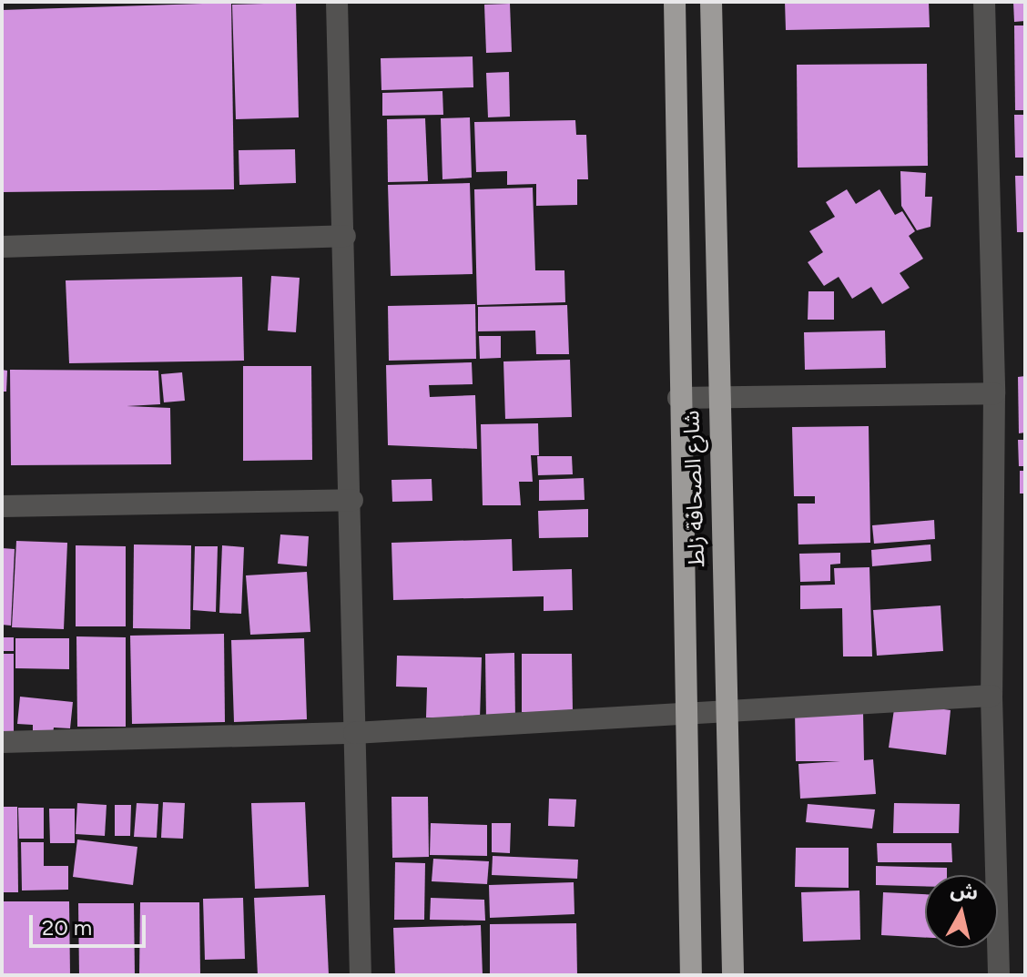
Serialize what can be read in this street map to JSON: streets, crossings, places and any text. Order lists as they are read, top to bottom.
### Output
{
  "streets": {
    "highway": ["شارع الصحافة زلط"]
  },
  "scale_bar": "20 m",
  "north": "top"
}
